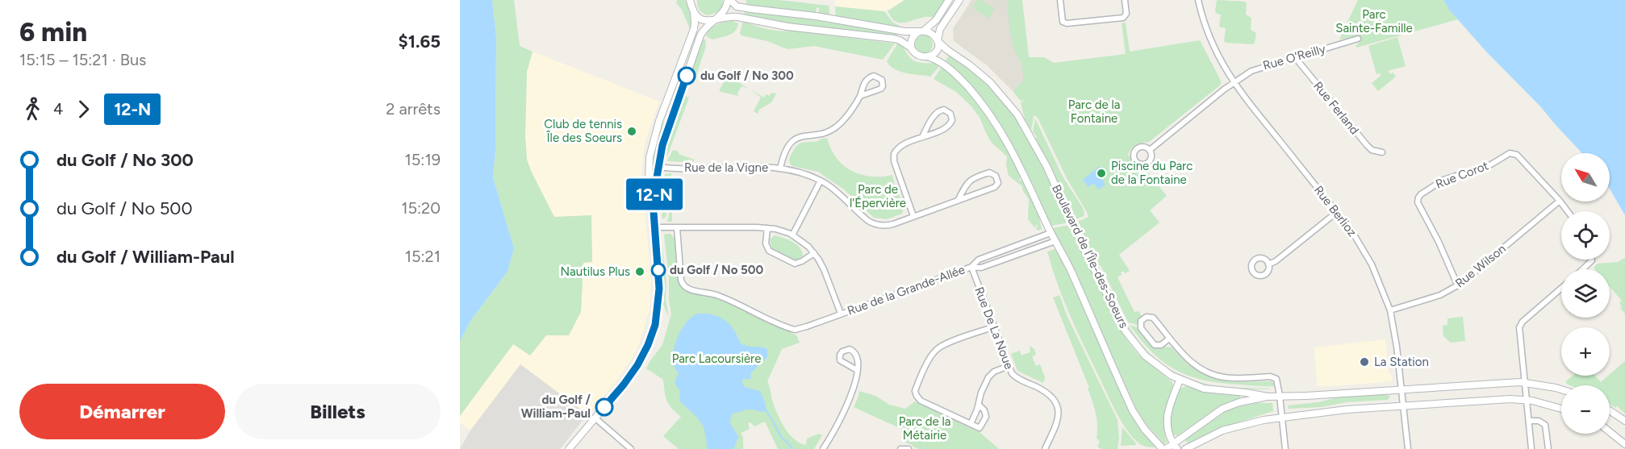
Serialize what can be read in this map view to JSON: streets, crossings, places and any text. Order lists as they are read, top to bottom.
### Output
{
  "streets": {
    "street": [
      "Rue O'Reilly",
      "Rue Ferland",
      "Rue de la Vigne",
      "Rue Corot",
      "Rue Berlioz",
      "Boulevard de l'Île-des-Soeurs",
      "Rue Wilson",
      "Rue de la Grande-Allée",
      "Rue De La Noue"
    ]
  },
  "crossings": [
    ["Rue O'Reilly", "Rue Ferland"],
    ["Rue O'Reilly", "Rue Berlioz"],
    ["Rue Corot", "Rue Wilson"],
    ["Rue Berlioz", "Boulevard de l'Île-des-Soeurs"],
    ["Rue Berlioz", "Rue Wilson"],
    ["Boulevard de l'Île-des-Soeurs", "Rue de la Grande-Allée"],
    ["Rue de la Grande-Allée", "Rue De La Noue"]
  ],
  "parks": [
    "Parc Sainte-Famille",
    "Parc de la Fontaine",
    "Parc de l'Épervière",
    "Parc Lacoursière",
    "Parc de la Métairie"
  ],
  "places": [
    "du Golf / No 300",
    "Club de tennis Île des Soeurs",
    "Piscine du Parc de la Fontaine",
    "du Golf / No 500",
    "Nautilus Plus",
    "La Station",
    "du Golf / William-Paul"
  ],
  "lines": ["bus line 12-N"],
  "north": "top left",
  "page": {
    "heading": ["6 min", "15:15 – 15:21 · Bus", "$1.65"],
    "on_map": "12-N",
    "legs": ["4", "12-N", "2 arrêts"],
    "list": [
      {
        "name": "du Golf / No 300",
        "value": "15:19"
      },
      {
        "name": "du Golf / No 500",
        "value": "15:20"
      },
      {
        "name": "du Golf / William-Paul",
        "value": "15:21"
      }
    ],
    "map_buttons": ["+", "−"],
    "buttons": ["Démarrer", "Billets"]
  }
}
